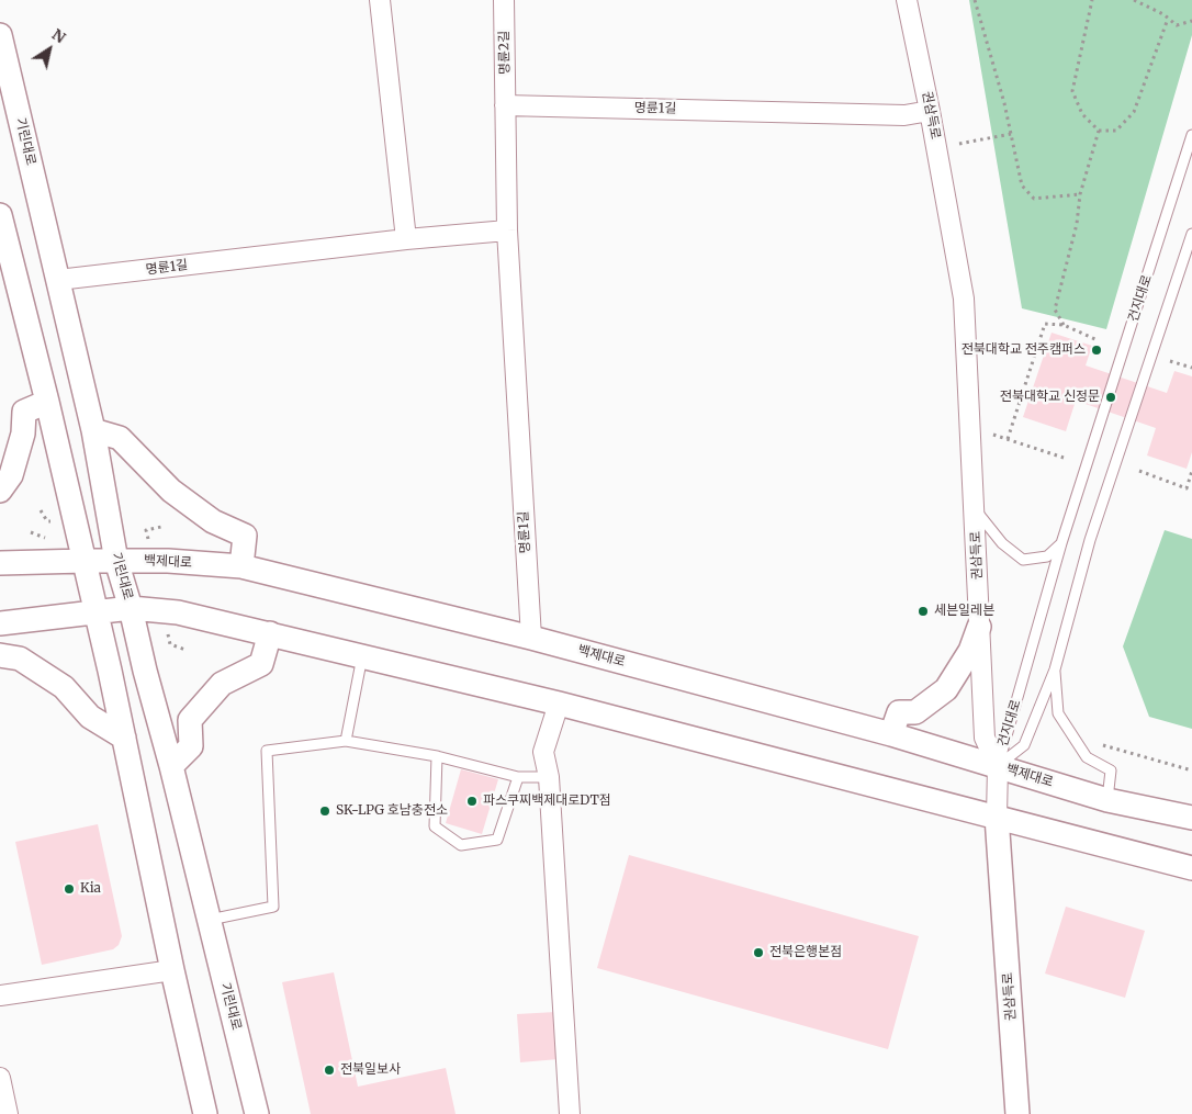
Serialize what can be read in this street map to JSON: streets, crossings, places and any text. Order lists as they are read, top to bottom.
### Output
{
  "streets": {
    "street": [
      "명륜2길",
      "명륜1길",
      "권삼득로",
      "기린대로",
      "백제대로"
    ],
    "lane": ["건지대로"]
  },
  "crossings": [
    ["명륜2길", "명륜1길"],
    ["명륜1길", "권삼득로"],
    ["명륜1길", "기린대로"],
    ["명륜1길", "백제대로"],
    ["권삼득로", "건지대로"],
    ["권삼득로", "백제대로"],
    ["기린대로", "백제대로"],
    ["건지대로", "백제대로"]
  ],
  "places": [
    "전북대학교 전주캠퍼스",
    "전북대학교 신정문",
    "세븐일레븐",
    "파스쿠찌백제대로DT점",
    "SK-LPG 호남충전소",
    "Kia",
    "전북은행본점",
    "전북일보사"
  ],
  "north": "top right"
}
